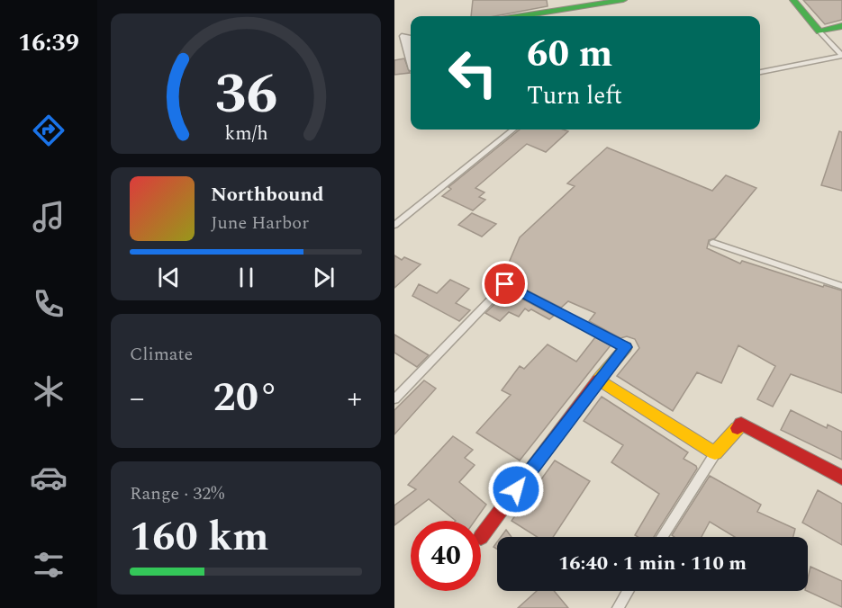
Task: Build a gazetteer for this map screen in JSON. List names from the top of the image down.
{
  "page": {
    "tabs": "16:39",
    "turn": ["60 m", "Turn left"],
    "song": ["Northbound", "June Harbor"],
    "tile": [
      "Climate",
      ["Range · 32%", "160 km"]
    ],
    "heat": ["−", "20°", "+"],
    "limit": "40",
    "trip": "16:40 · 1 min · 110 m",
    "gauge": ["36", "km/h"]
  }
}
